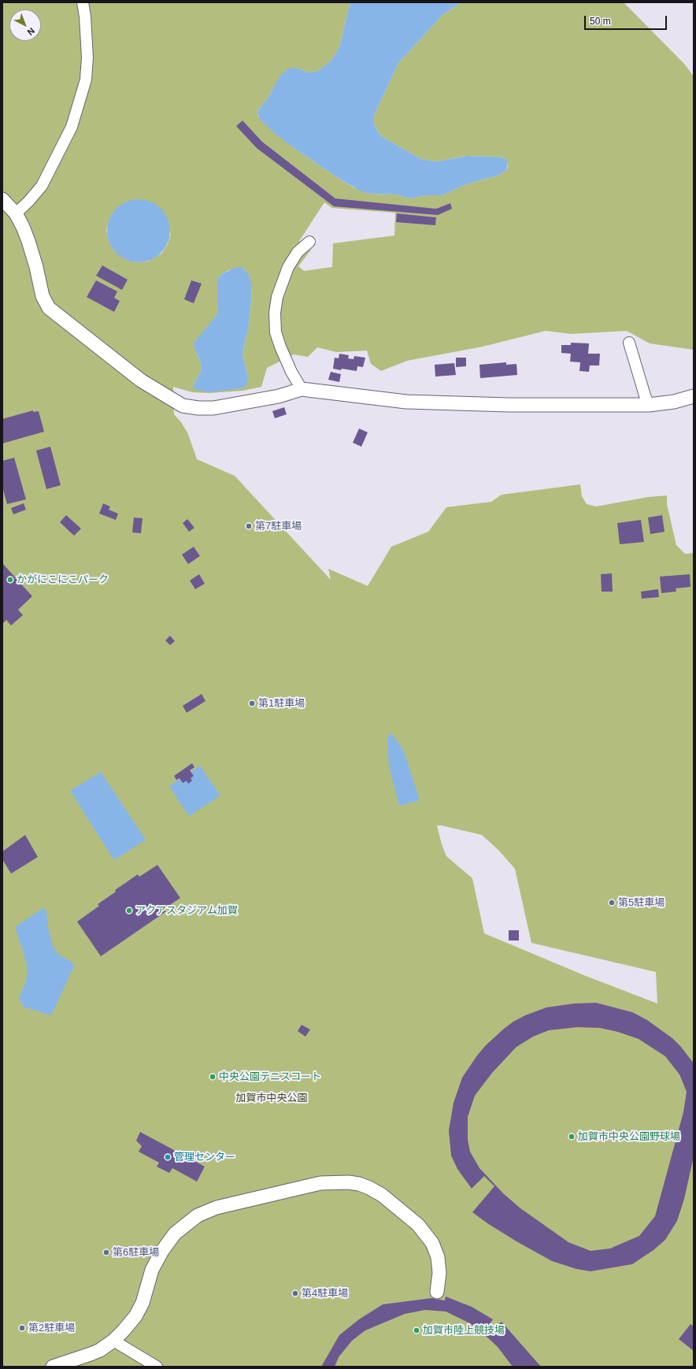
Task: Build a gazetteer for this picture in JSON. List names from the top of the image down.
{
  "parks": ["加賀市中央公園"],
  "places": [
    "第7駐車場",
    "かがにこにこパーク",
    "第1駐車場",
    "第5駐車場",
    "アクアスタジアム加賀",
    "中央公園テニスコート",
    "加賀市中央公園野球場",
    "管理センター",
    "第6駐車場",
    "第4駐車場",
    "第2駐車場",
    "加賀市陸上競技場"
  ],
  "scale_bar": "50 m",
  "north": "bottom right"
}
